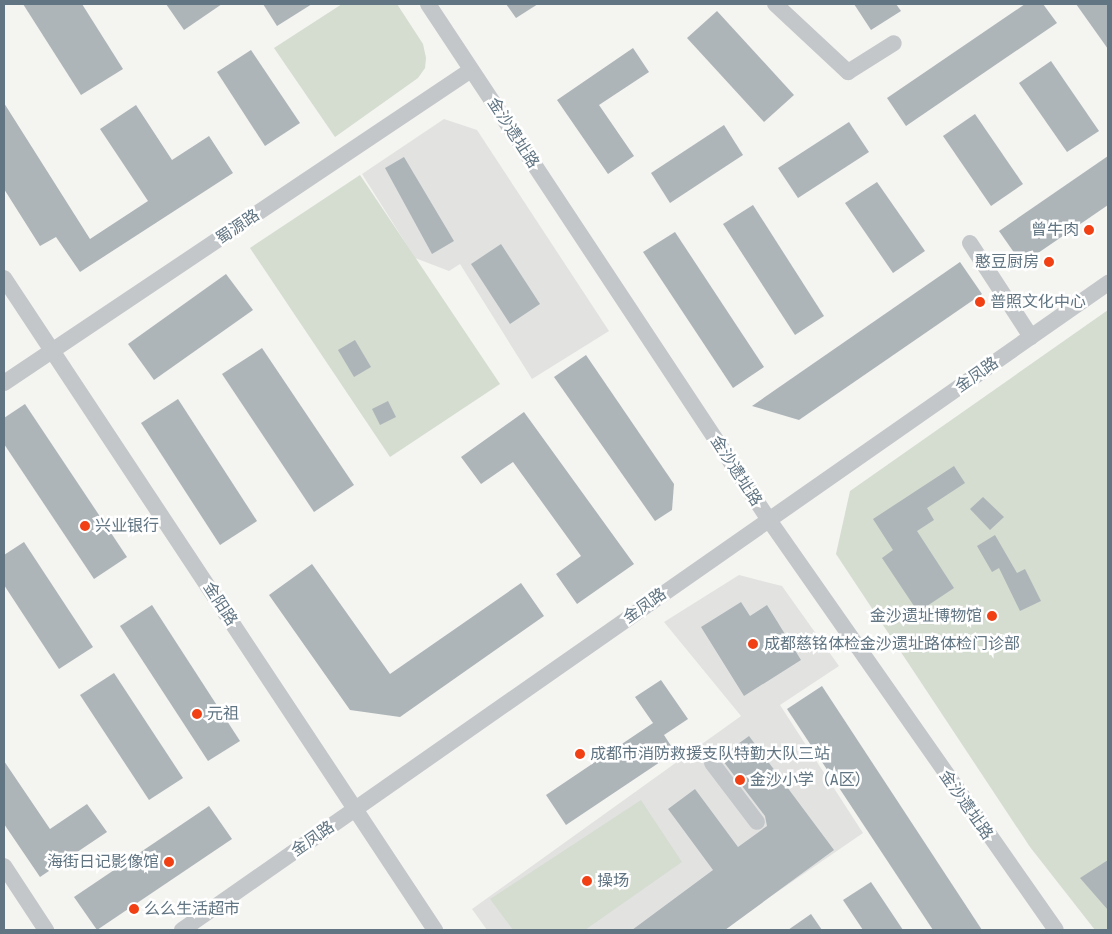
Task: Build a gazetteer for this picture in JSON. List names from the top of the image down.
{
  "streets": {
    "street": [
      "金沙遗址路",
      "蜀源路",
      "金凤路",
      "金阳路"
    ]
  },
  "crossings": [
    ["金沙遗址路", "蜀源路"],
    ["金沙遗址路", "金凤路"],
    ["蜀源路", "金阳路"],
    ["金凤路", "金阳路"]
  ],
  "places": [
    "曾牛肉",
    "憨豆厨房",
    "普照文化中心",
    "兴业银行",
    "金沙遗址博物馆",
    "成都慈铭体检金沙遗址路体检门诊部",
    "元祖",
    "成都市消防救援支队特勤大队三站",
    "金沙小学（A区）",
    "海街日记影像馆",
    "操场",
    "么么生活超市"
  ]
}
